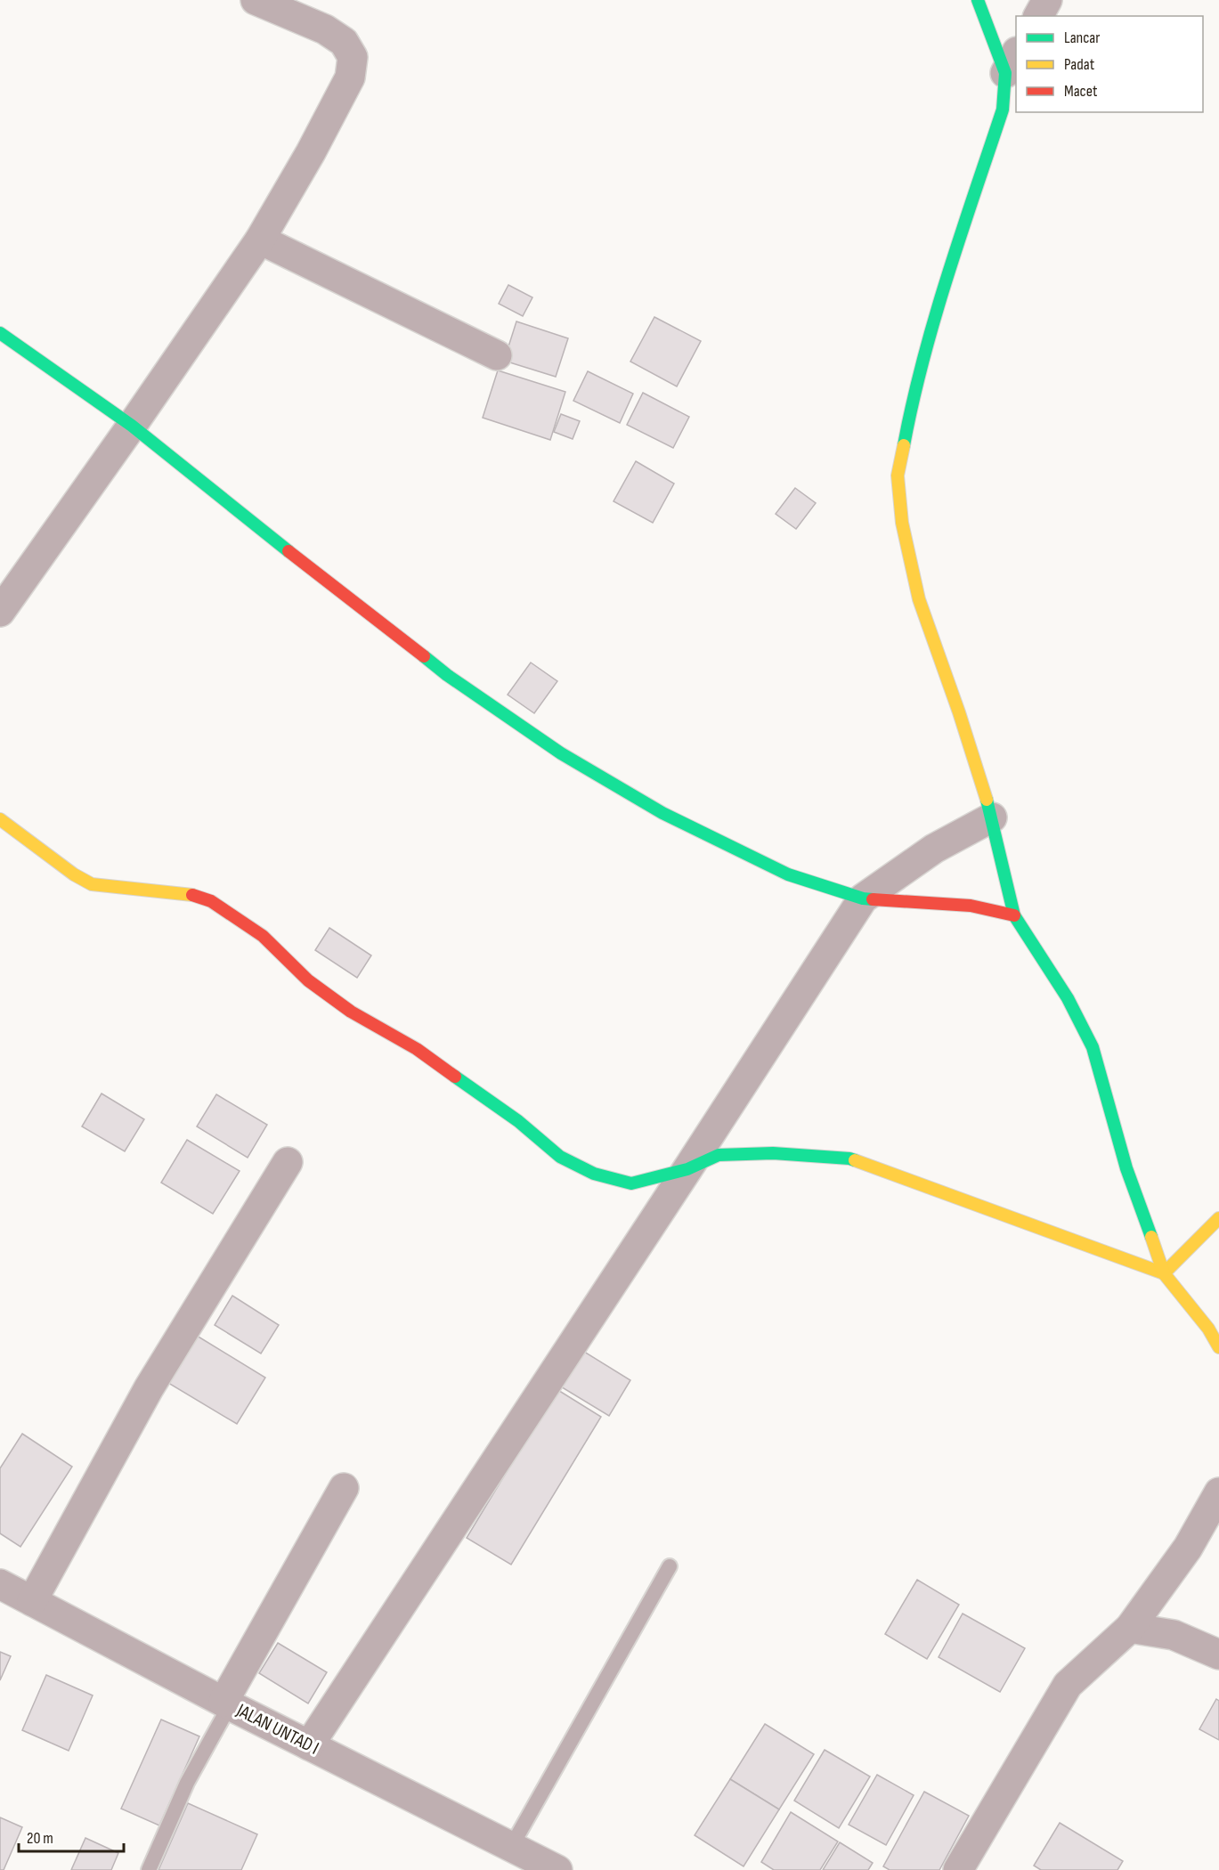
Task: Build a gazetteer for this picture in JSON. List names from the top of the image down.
{
  "streets": {
    "street": ["JALAN UNTAD I"]
  },
  "legend": ["Lancar", "Padat", "Macet"],
  "scale_bar": "20 m"
}
